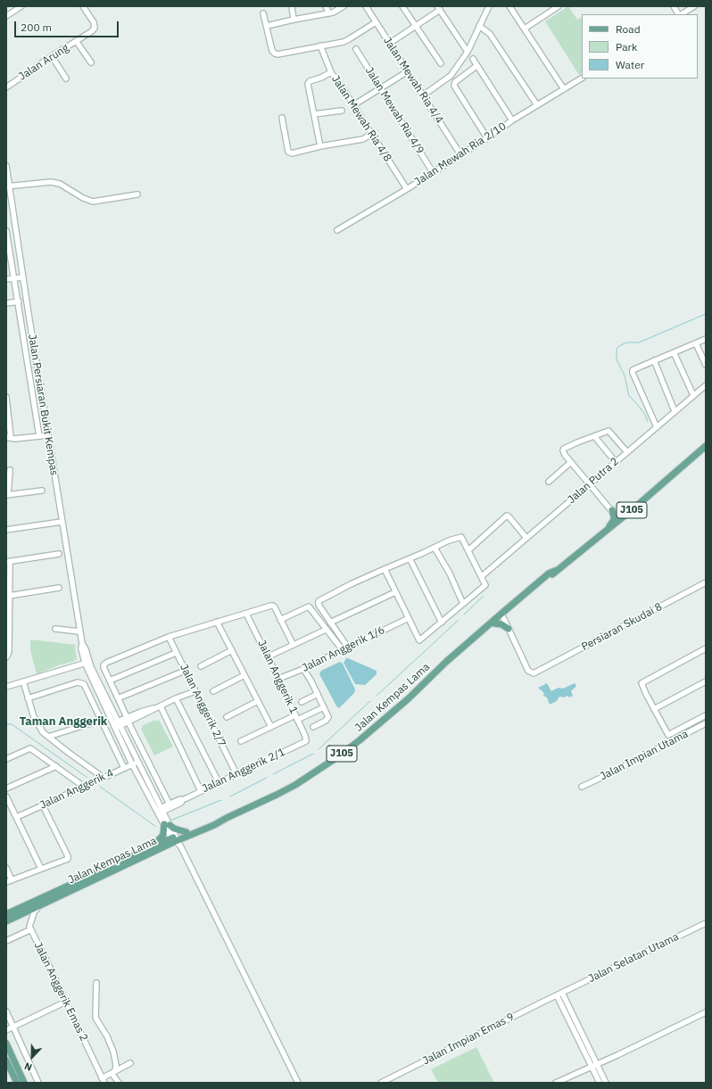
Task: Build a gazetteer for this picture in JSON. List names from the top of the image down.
{
  "streets": {
    "main road": ["J105", "Jalan Kempas Lama"],
    "street": [
      "Jalan Arung",
      "Jalan Mewah Ria 4/4",
      "Jalan Mewah Ria 4/9",
      "Jalan Mewah Ria 4/8",
      "Jalan Mewah Ria 2/10",
      "Jalan Persiaran Bukit Kempas",
      "Jalan Putra 2",
      "Persiaran Skudai 8",
      "Jalan Anggerik 1/6",
      "Jalan Anggerik 1",
      "Jalan Anggerik 2/7",
      "Jalan Impian Utama",
      "Jalan Anggerik 2/1",
      "Jalan Anggerik 4",
      "Jalan Selatan Utama",
      "Jalan Anggerik Emas 2",
      "Jalan Impian Emas 9"
    ]
  },
  "crossings": [
    ["Jalan Mewah Ria 4/4", "Jalan Mewah Ria 2/10"],
    ["Jalan Mewah Ria 4/9", "Jalan Mewah Ria 2/10"],
    ["Jalan Mewah Ria 4/8", "Jalan Mewah Ria 2/10"],
    ["Jalan Persiaran Bukit Kempas", "Jalan Kempas Lama"],
    ["Jalan Persiaran Bukit Kempas", "Jalan Anggerik 2/1"],
    ["Jalan Persiaran Bukit Kempas", "Jalan Anggerik 4"],
    ["Jalan Anggerik 1/6", "Jalan Anggerik 1"],
    ["Jalan Anggerik 1", "Jalan Anggerik 2/1"],
    ["Jalan Kempas Lama", "Jalan Anggerik Emas 2"],
    ["Jalan Anggerik 2/7", "Jalan Anggerik 2/1"],
    ["Jalan Selatan Utama", "Jalan Impian Emas 9"]
  ],
  "districts": ["Taman Anggerik"],
  "legend": ["Road", "Park", "Water"],
  "scale_bar": "200 m",
  "north": "bottom"
}
